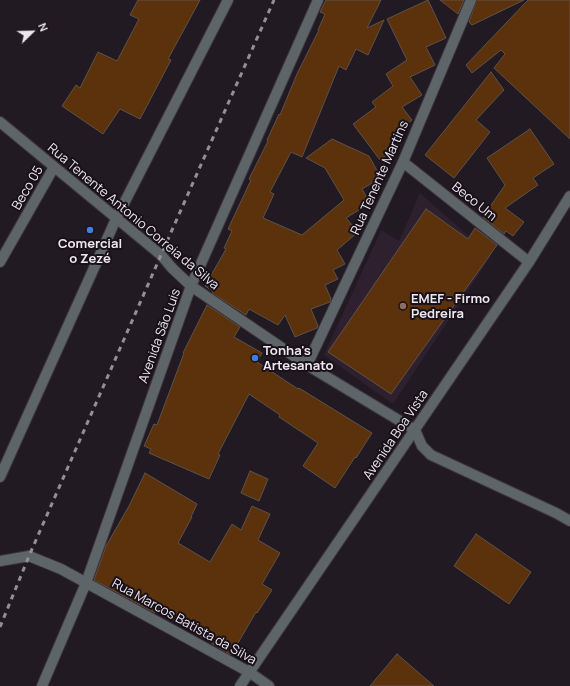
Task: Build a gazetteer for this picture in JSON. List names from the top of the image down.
{
  "streets": {
    "street": [
      "Rua Tenente Martins",
      "Beco 05",
      "Beco Um",
      "Rua Tenente Antonio Correia da Silva",
      "Avenida São Luis",
      "Avenida Boa Vista",
      "Rua Marcos Batista da Silva"
    ]
  },
  "crossings": [
    ["Rua Tenente Martins", "Beco Um"],
    ["Rua Tenente Martins", "Rua Tenente Antonio Correia da Silva"],
    ["Beco 05", "Rua Tenente Antonio Correia da Silva"],
    ["Beco Um", "Avenida Boa Vista"],
    ["Rua Tenente Antonio Correia da Silva", "Avenida São Luis"],
    ["Rua Tenente Antonio Correia da Silva", "Avenida Boa Vista"],
    ["Avenida São Luis", "Rua Marcos Batista da Silva"],
    ["Avenida Boa Vista", "Rua Marcos Batista da Silva"]
  ],
  "places": ["Comercial o Zezé", "EMEF - Firmo Pedreira", "Tonha's Artesanato"],
  "north": "top right"
}
